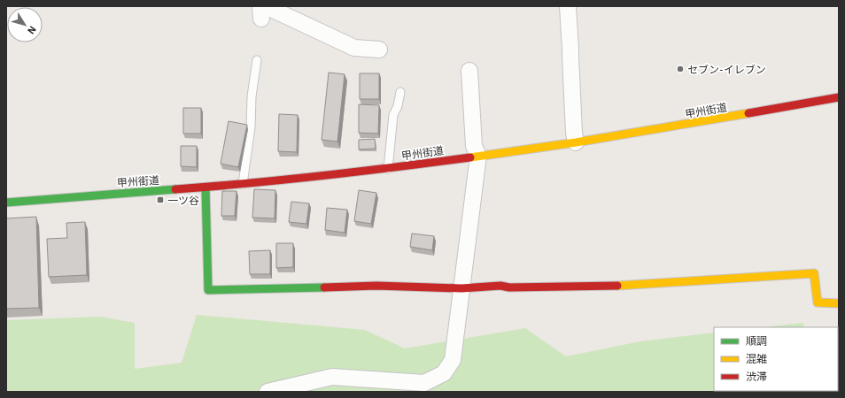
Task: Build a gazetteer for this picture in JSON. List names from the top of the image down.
{
  "streets": {
    "main road": ["甲州街道"]
  },
  "places": {
    "other": ["セブン-イレブン"],
    "transit": ["一ツ谷"]
  },
  "legend": ["順調", "混雑", "渋滞"],
  "north": "bottom right"
}
